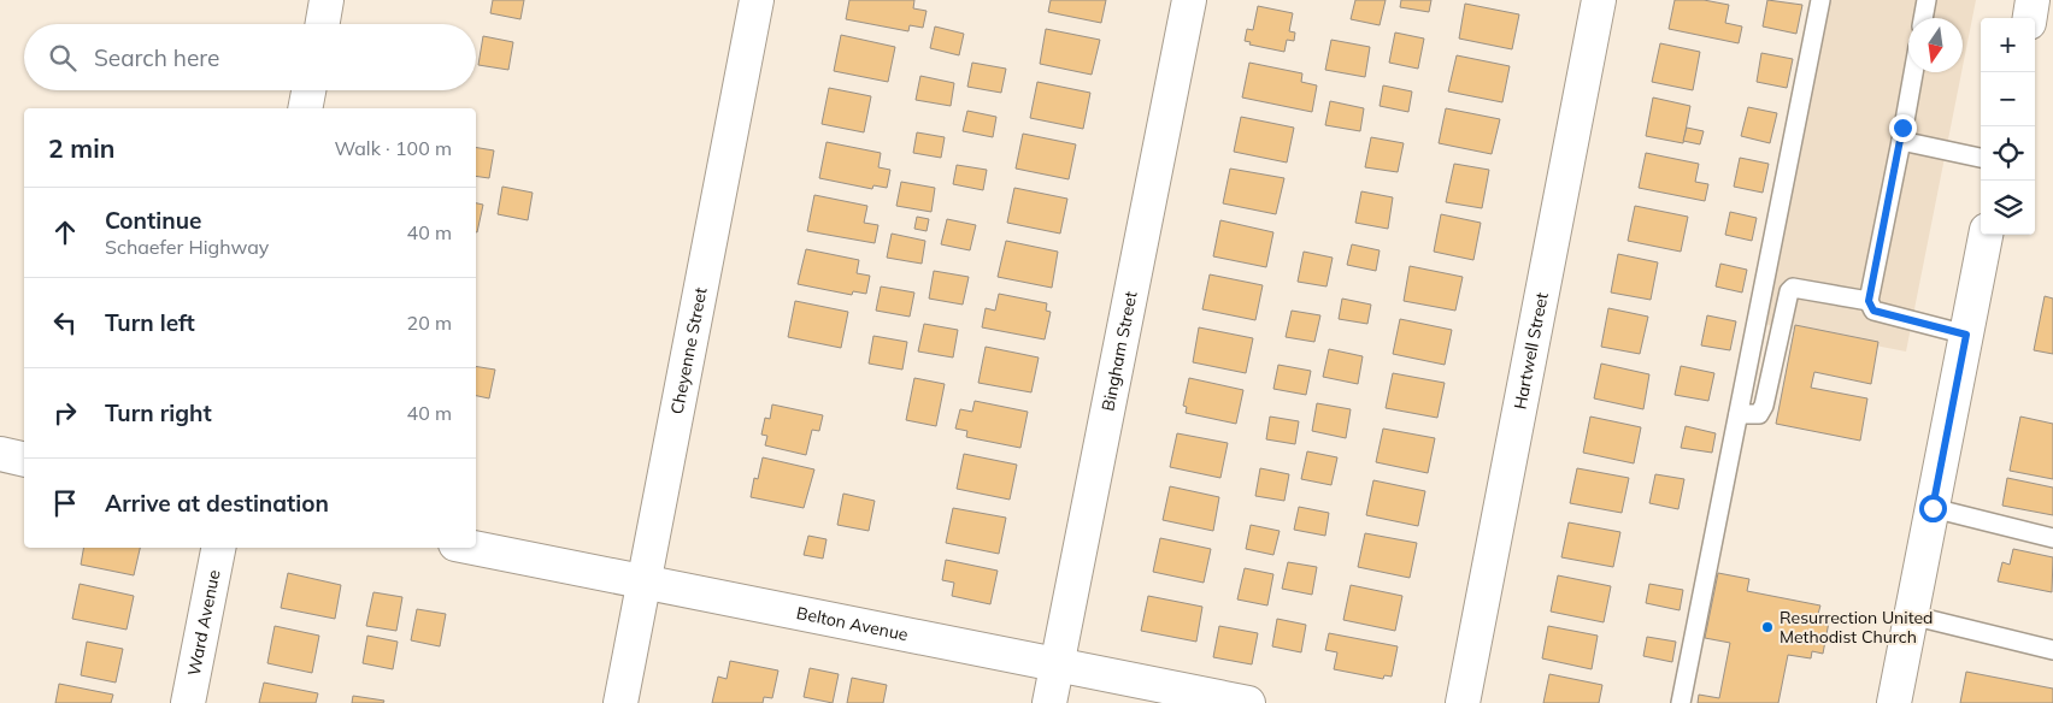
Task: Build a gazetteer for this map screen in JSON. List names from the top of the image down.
{
  "streets": {
    "street": [
      "Cheyenne Street",
      "Bingham Street",
      "Hartwell Street",
      "Ward Avenue",
      "Belton Avenue"
    ]
  },
  "crossings": [
    ["Cheyenne Street", "Belton Avenue"],
    ["Bingham Street", "Belton Avenue"]
  ],
  "places": ["Resurrection United Methodist Church"],
  "north": "bottom",
  "page": {
    "map_buttons": ["+", "−"],
    "search": "Search here",
    "heading": ["2 min", "Walk · 100 m"],
    "list": [
      ["Continue", "Schaefer Highway", "40 m"],
      ["Turn left", "20 m"],
      ["Turn right", "40 m"],
      "Arrive at destination"
    ]
  }
}
